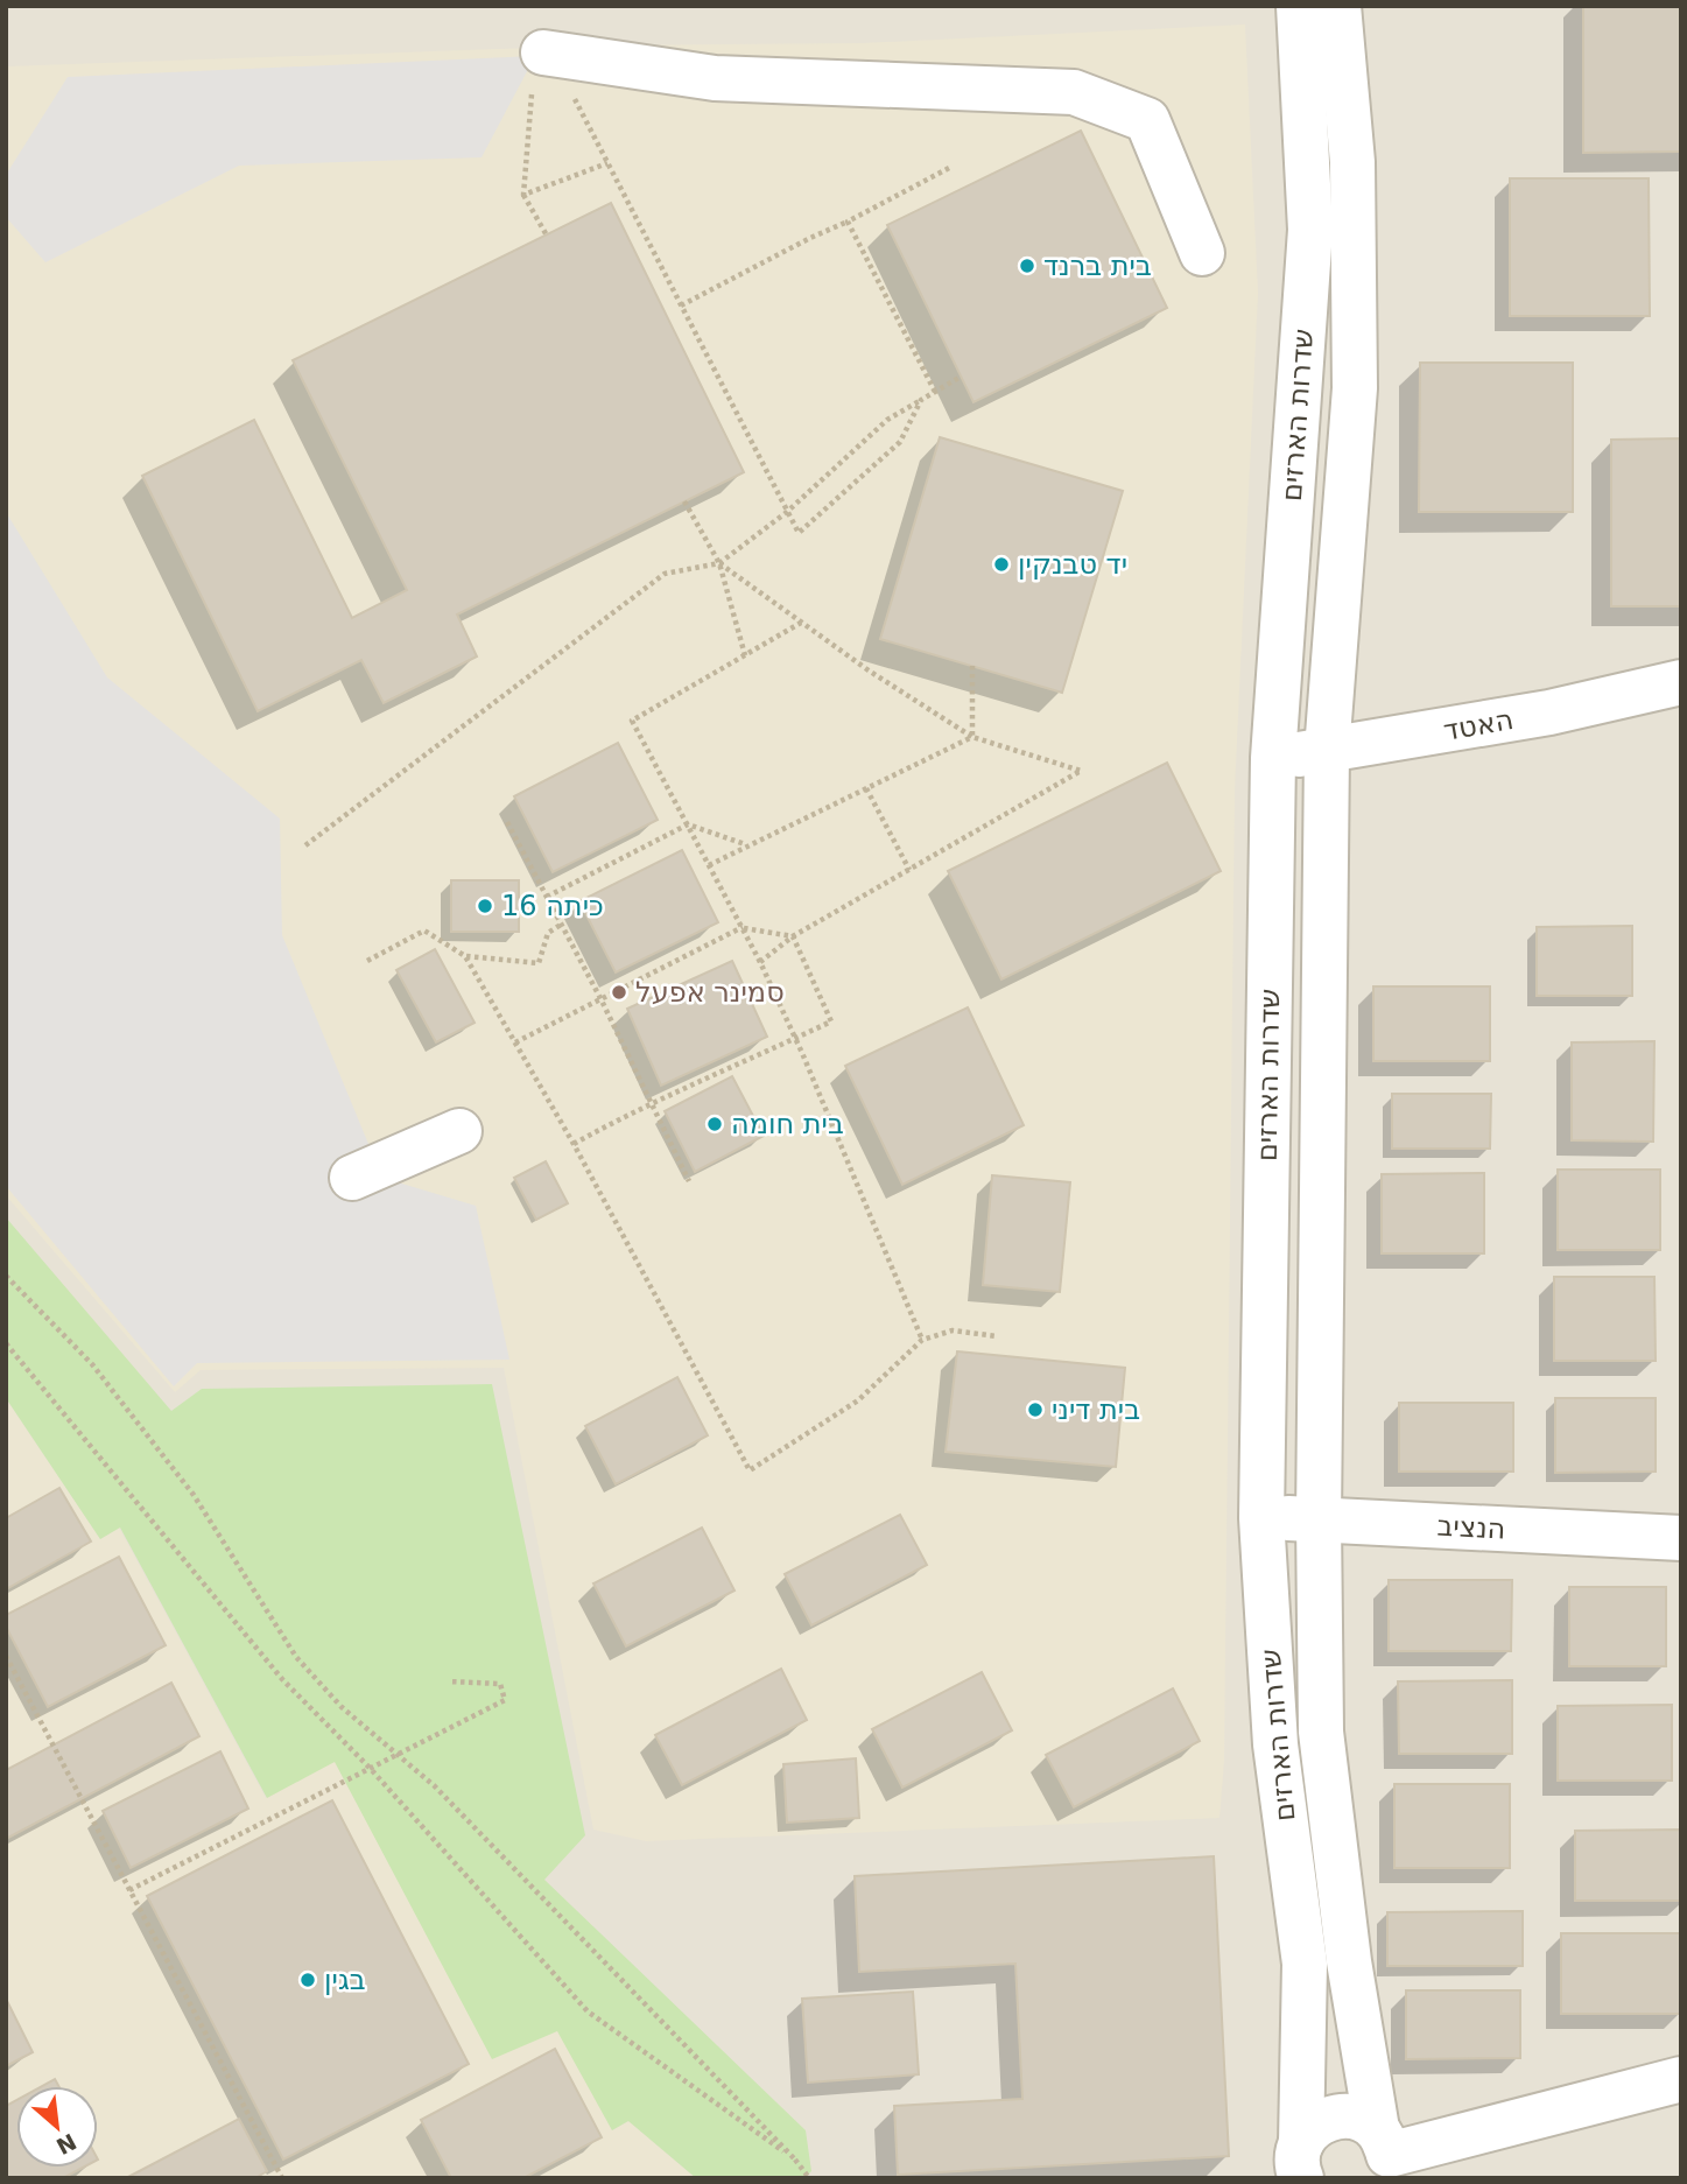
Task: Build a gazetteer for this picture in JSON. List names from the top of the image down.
{
  "streets": {
    "street": ["שדרות הארזים", "האטד", "הנציב"]
  },
  "crossings": [
    ["שדרות הארזים", "האטד"],
    ["שדרות הארזים", "הנציב"]
  ],
  "places": [
    "בית ברנד",
    "יד טבנקין",
    "כיתה 16",
    "סמינר אפעל",
    "בית חומה",
    "בית דיני",
    "בגין"
  ],
  "north": "bottom right"
}
